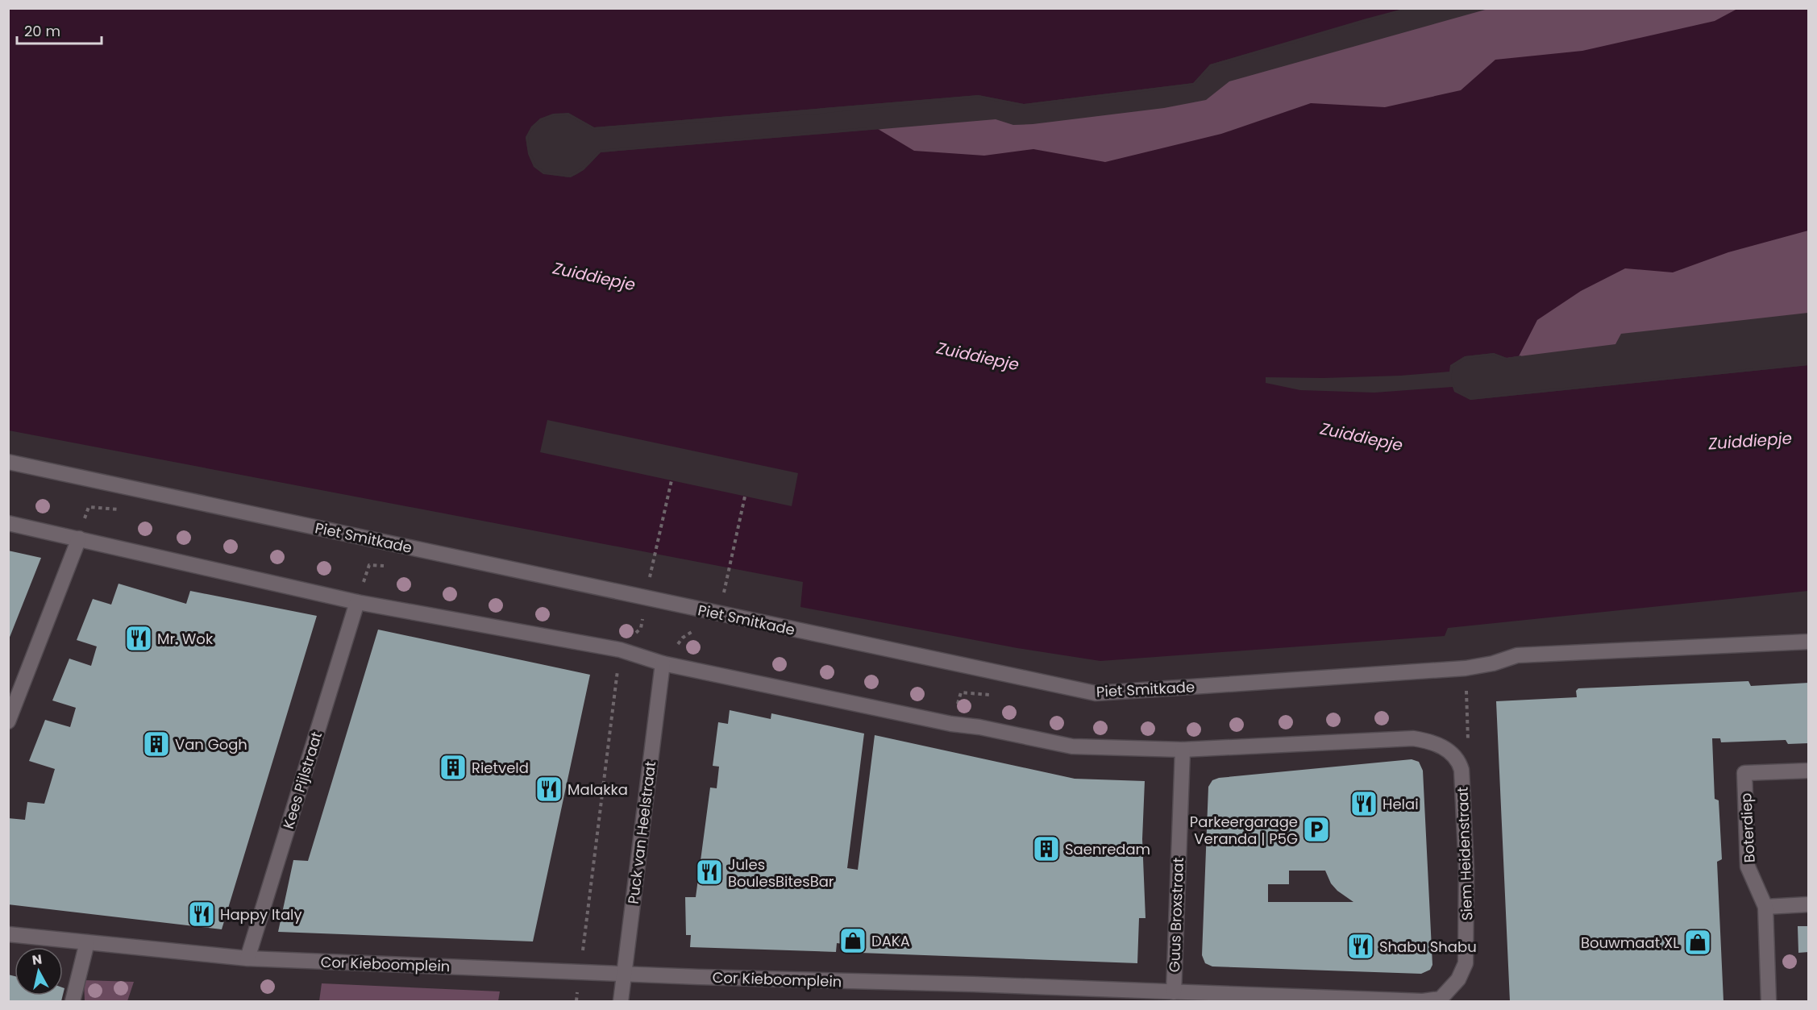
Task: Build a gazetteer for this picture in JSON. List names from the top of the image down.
{
  "streets": {
    "street": [
      "Piet Smitkade",
      "Kees Pijlstraat",
      "Boterdiep",
      "Puck van Heelstraat",
      "Siem Heidenstraat",
      "Guus Broxstraat",
      "Cor Kieboomplein"
    ]
  },
  "crossings": [
    ["Kees Pijlstraat", "Cor Kieboomplein"],
    ["Puck van Heelstraat", "Cor Kieboomplein"],
    ["Siem Heidenstraat", "Cor Kieboomplein"],
    ["Guus Broxstraat", "Cor Kieboomplein"]
  ],
  "water": ["Zuiddiepje"],
  "places": {
    "restaurant": [
      "Mr. Wok",
      "Malakka",
      "Helai",
      "Jules BoulesBitesBar",
      "Happy Italy",
      "Shabu Shabu"
    ],
    "building": ["Van Gogh", "Rietveld", "Saenredam"],
    "parking": ["Parkeergarage Veranda | P5G"],
    "shop": ["DAKA", "Bouwmaat XL"]
  },
  "scale_bar": "20 m",
  "north": "top"
}
